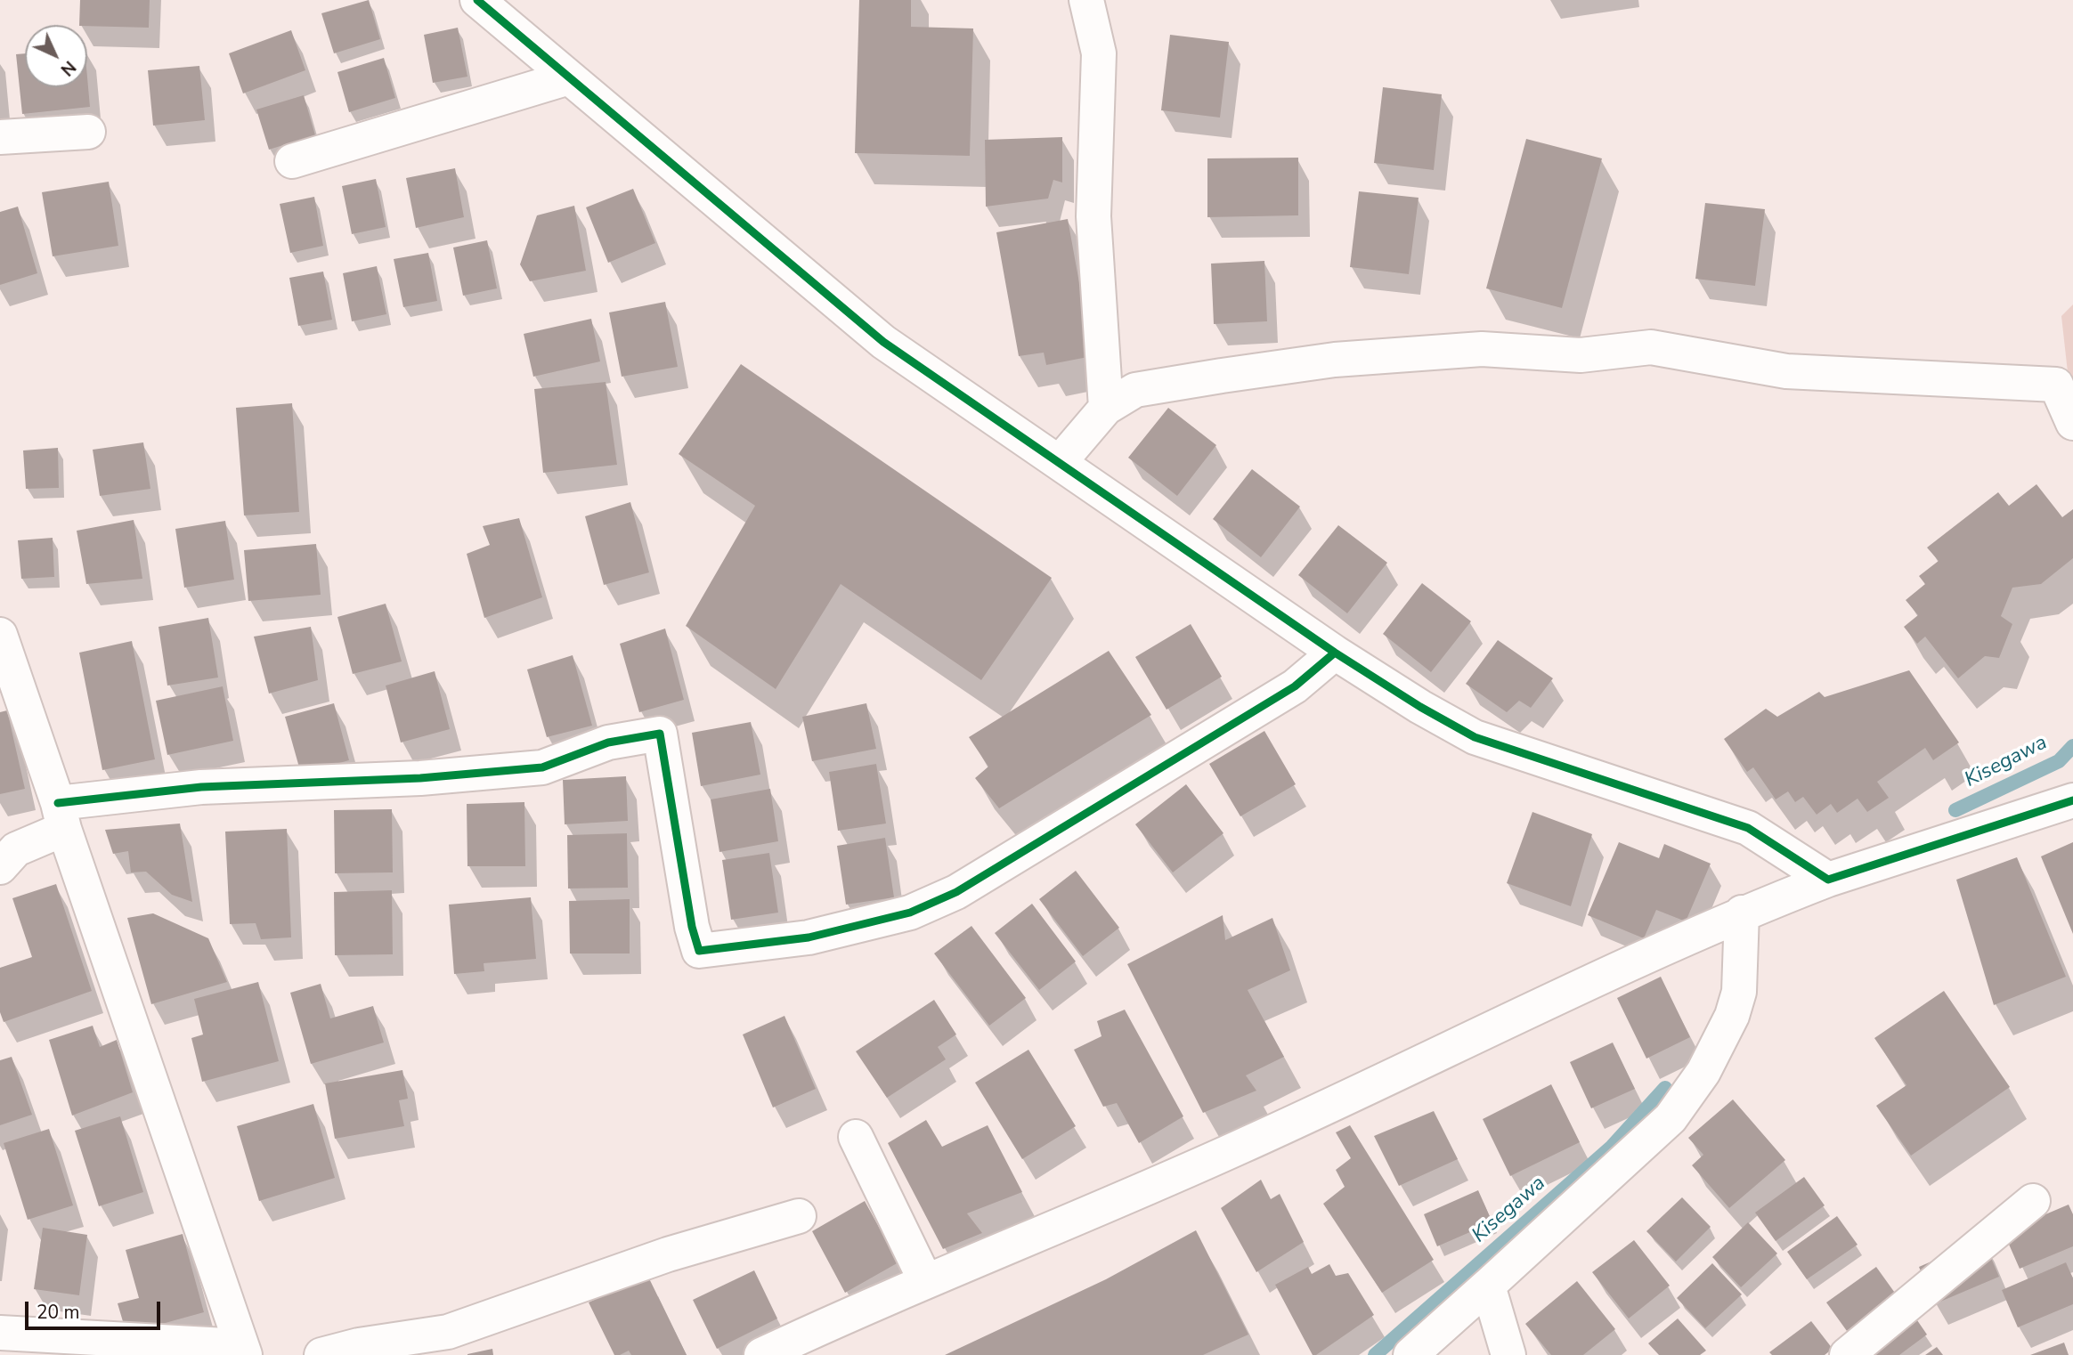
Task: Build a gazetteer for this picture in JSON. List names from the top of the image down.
{
  "water": ["Kisegawa"],
  "scale_bar": "20 m",
  "north": "bottom right"
}
